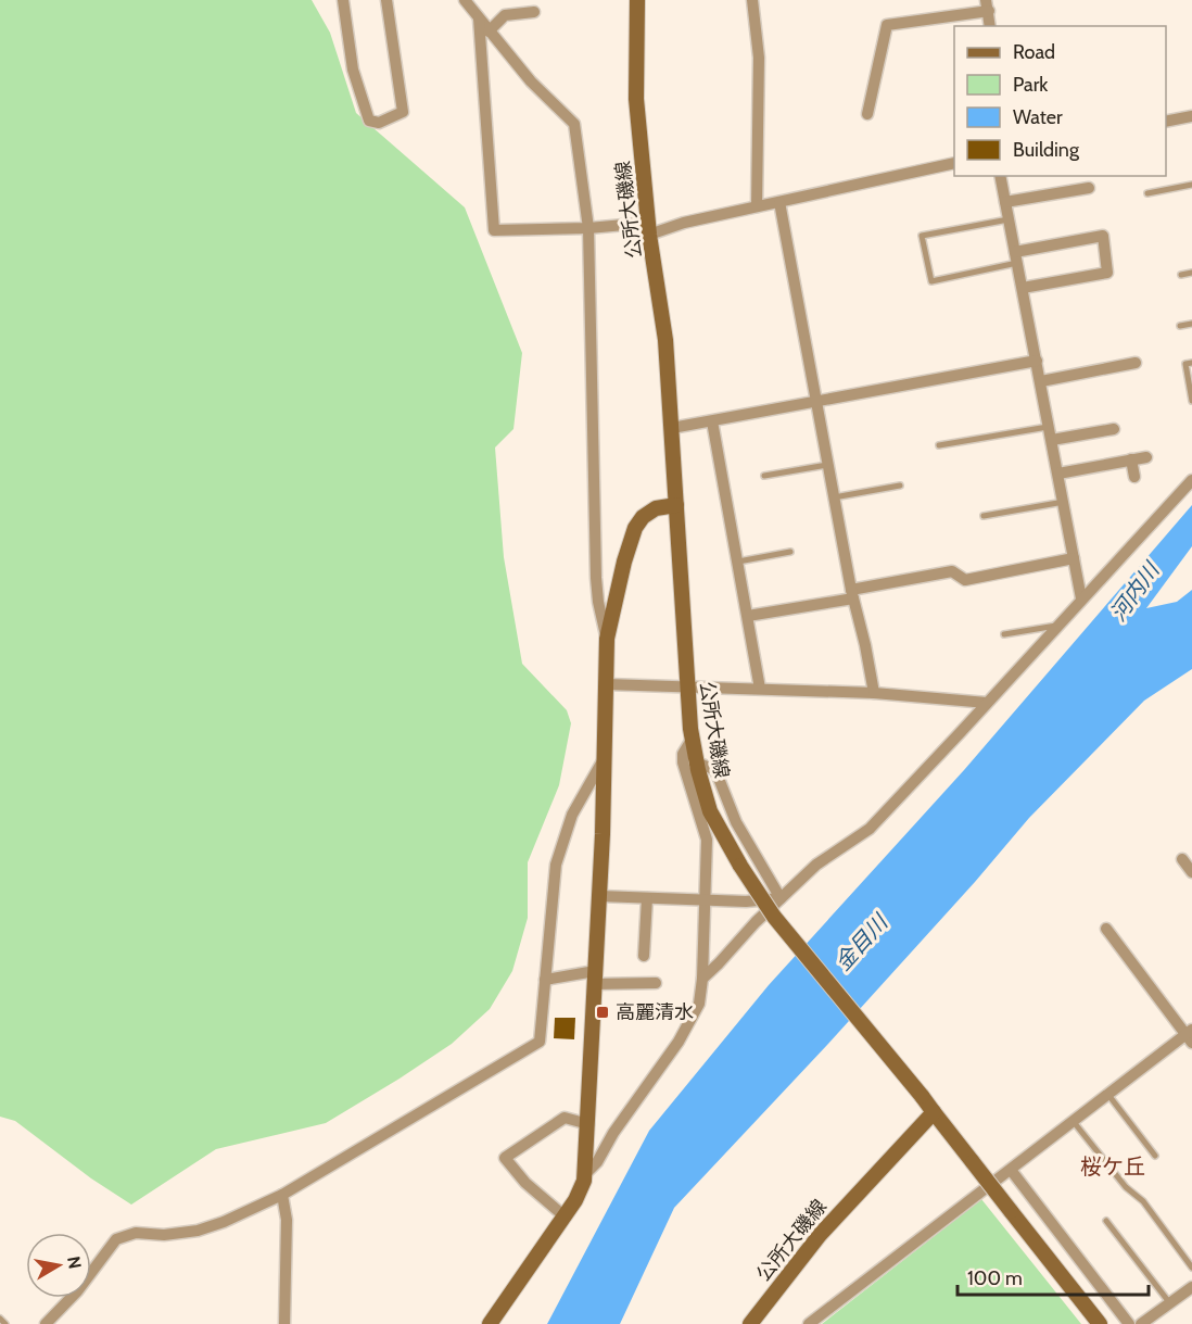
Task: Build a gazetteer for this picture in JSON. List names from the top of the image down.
{
  "streets": {
    "main road": ["公所大磯線"]
  },
  "districts": ["桜ケ丘"],
  "water": ["河内川", "金目川"],
  "places": {
    "transit": ["高麗清水"]
  },
  "legend": [
    "Road",
    "Park",
    "Water",
    "Building"
  ],
  "scale_bar": "100 m",
  "north": "right"
}
